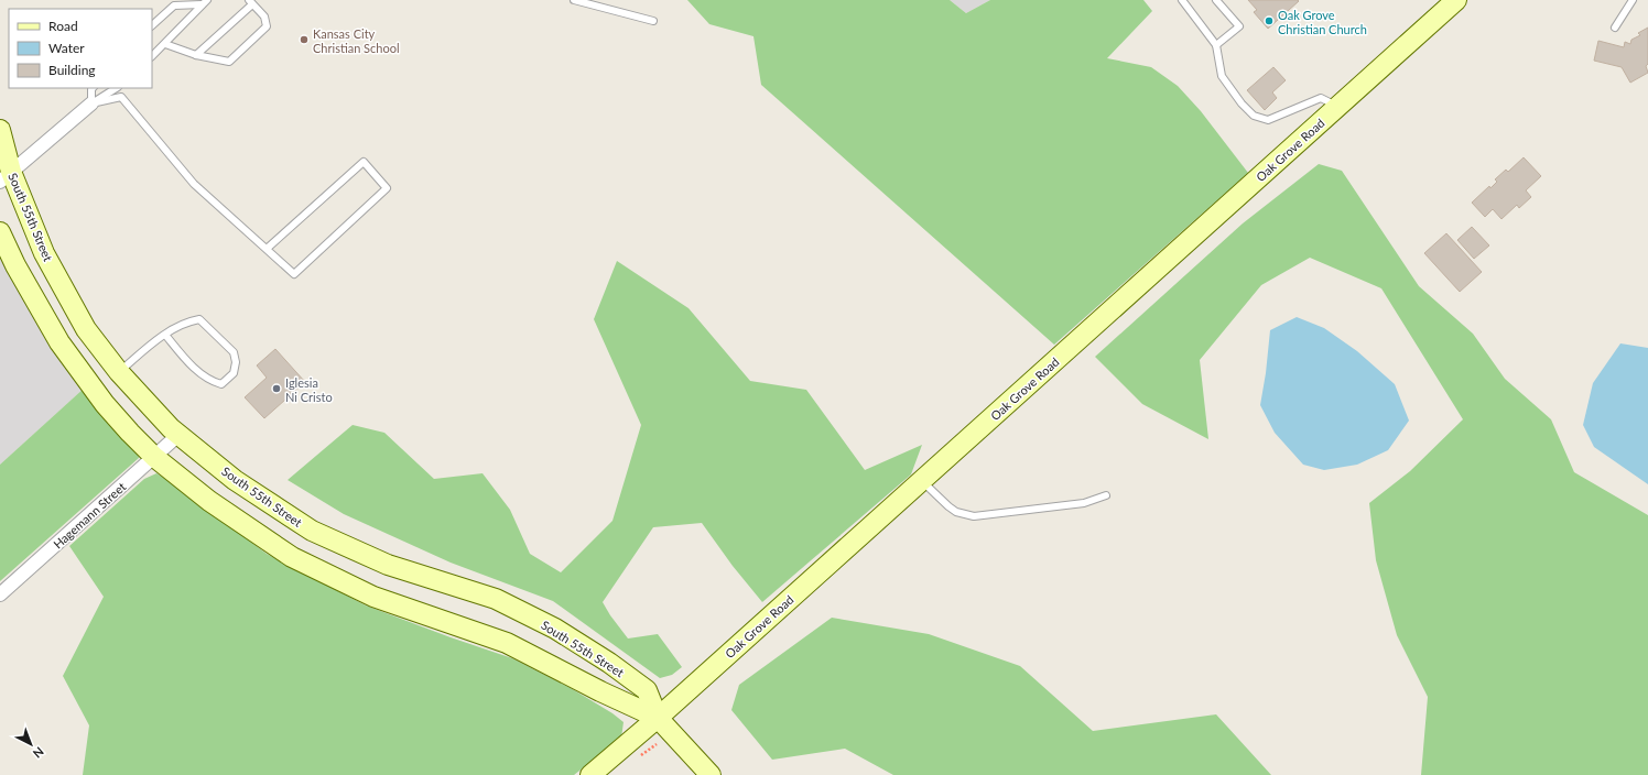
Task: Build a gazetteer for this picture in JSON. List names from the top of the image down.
{
  "streets": {
    "street": ["Oak Grove Road", "South 55th Street", "Hagemann Street"]
  },
  "crossings": [
    ["Oak Grove Road", "South 55th Street"],
    ["South 55th Street", "Hagemann Street"]
  ],
  "places": ["Oak Grove Christian Church", "Kansas City Christian School", "Iglesia Ni Cristo"],
  "legend": ["Road", "Water", "Building"],
  "north": "bottom right"
}
